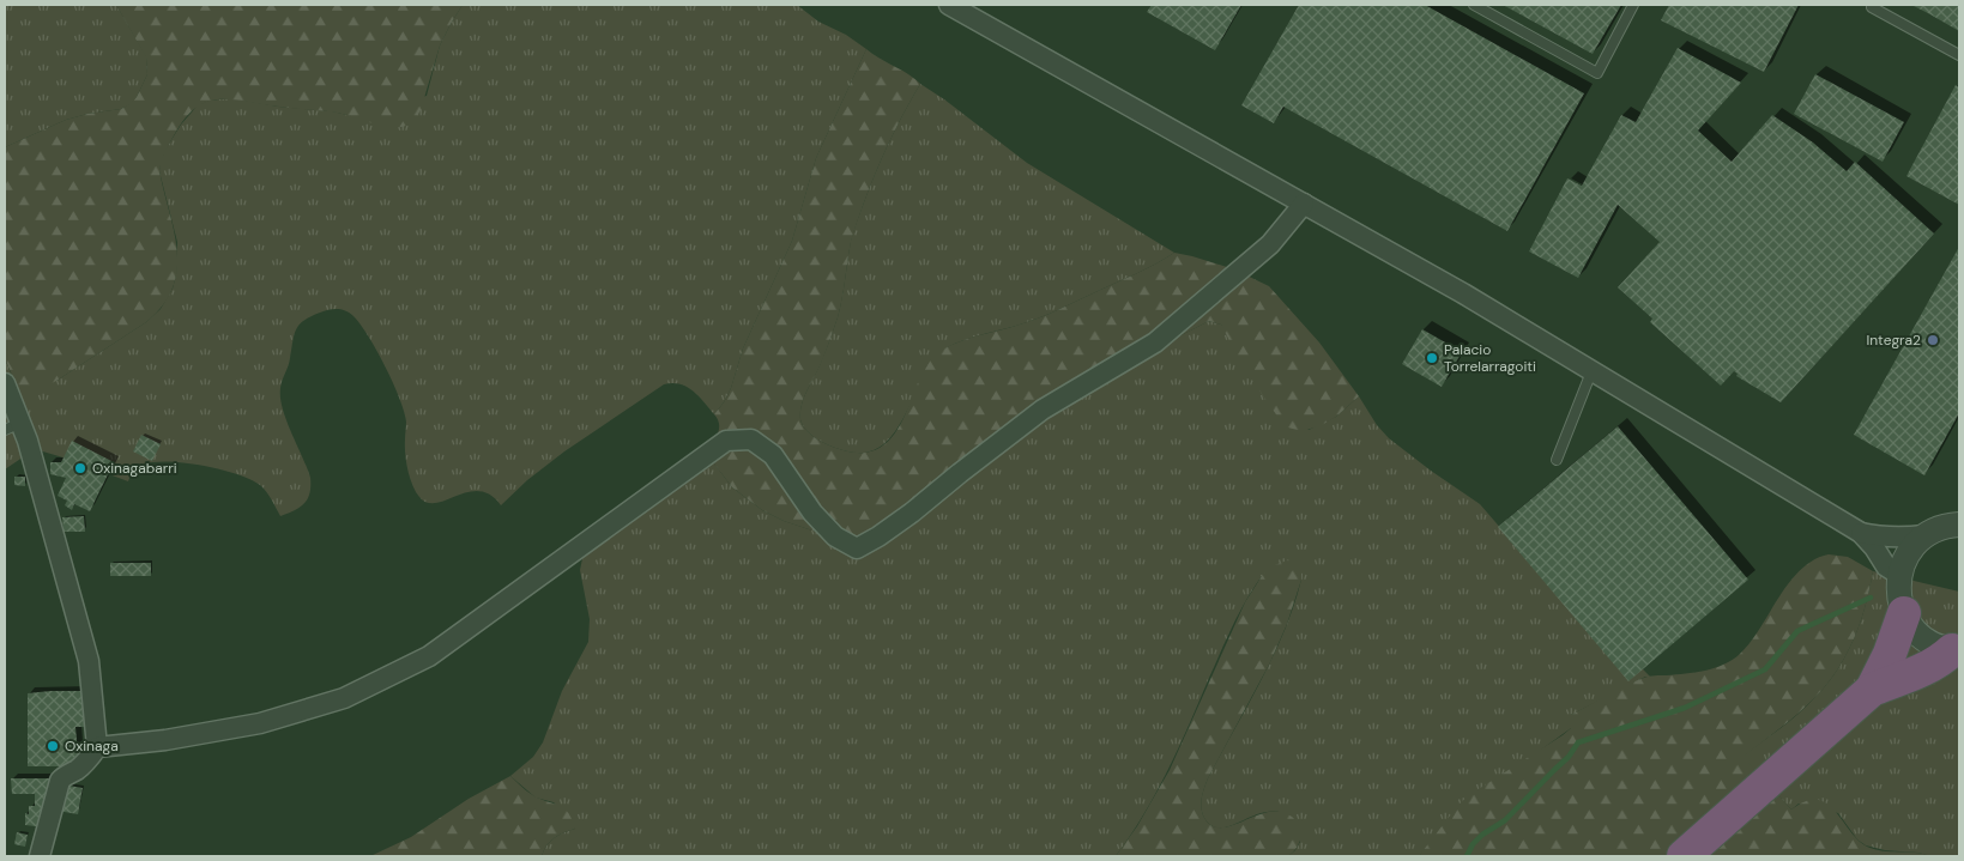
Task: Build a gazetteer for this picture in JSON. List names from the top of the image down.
{
  "places": [
    "Integra2",
    "Palacio Torrelarragoiti",
    "Oxinagabarri",
    "Oxinaga"
  ]
}
